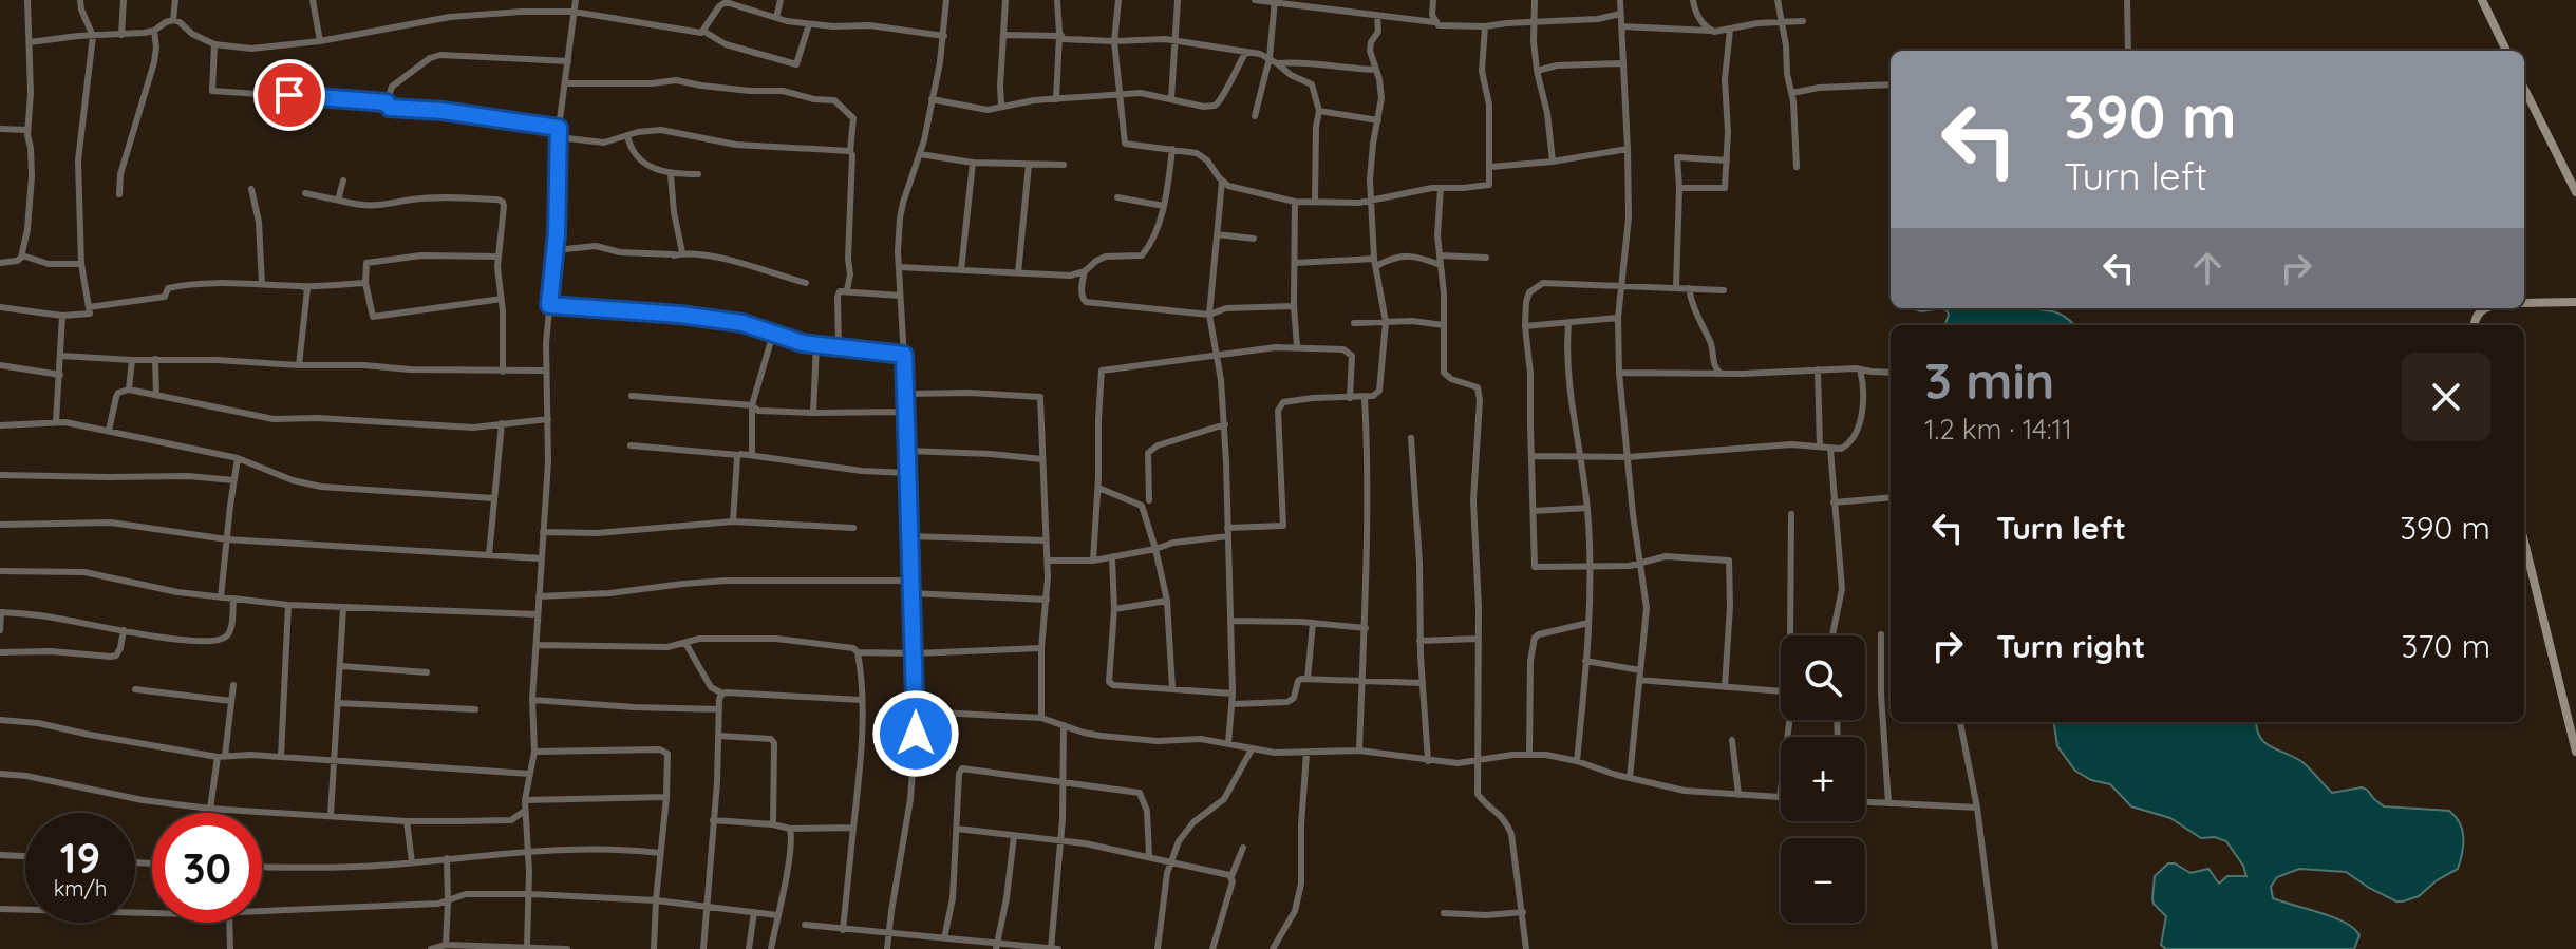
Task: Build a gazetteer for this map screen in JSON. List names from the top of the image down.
{
  "page": {
    "turn": ["390 m", "Turn left"],
    "heading": ["3 min", "1.2 km · 14:11"],
    "list": [
      {
        "name": "Turn left",
        "value": "390 m"
      },
      {
        "name": "Turn right",
        "value": "370 m"
      }
    ],
    "map_buttons": ["+", "−"],
    "speed": "19 km/h",
    "limit": "30"
  }
}
